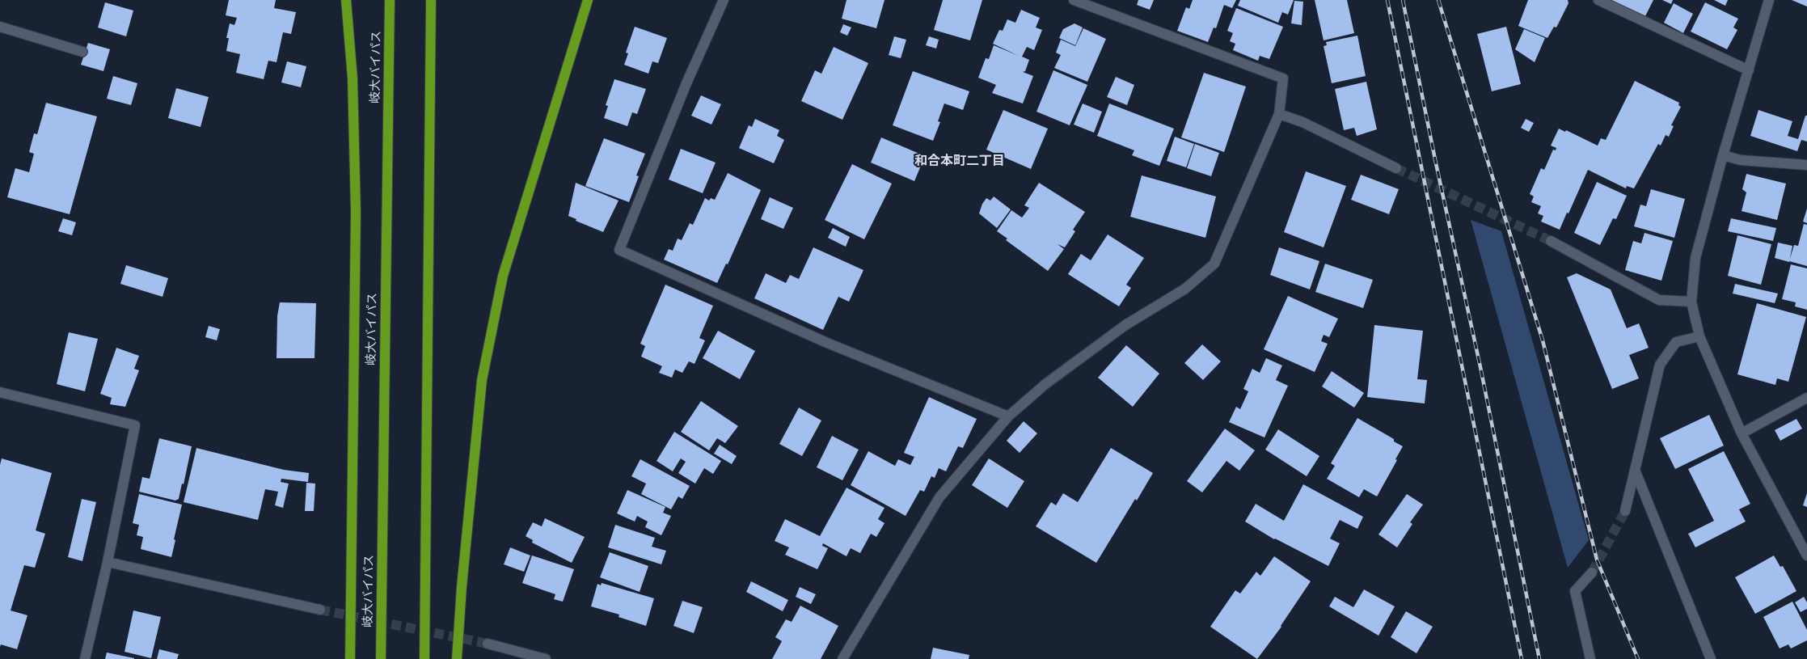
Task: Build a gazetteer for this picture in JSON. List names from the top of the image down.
{
  "streets": {
    "highway": ["岐大バイパス"]
  },
  "districts": ["和合本町二丁目"]
}
